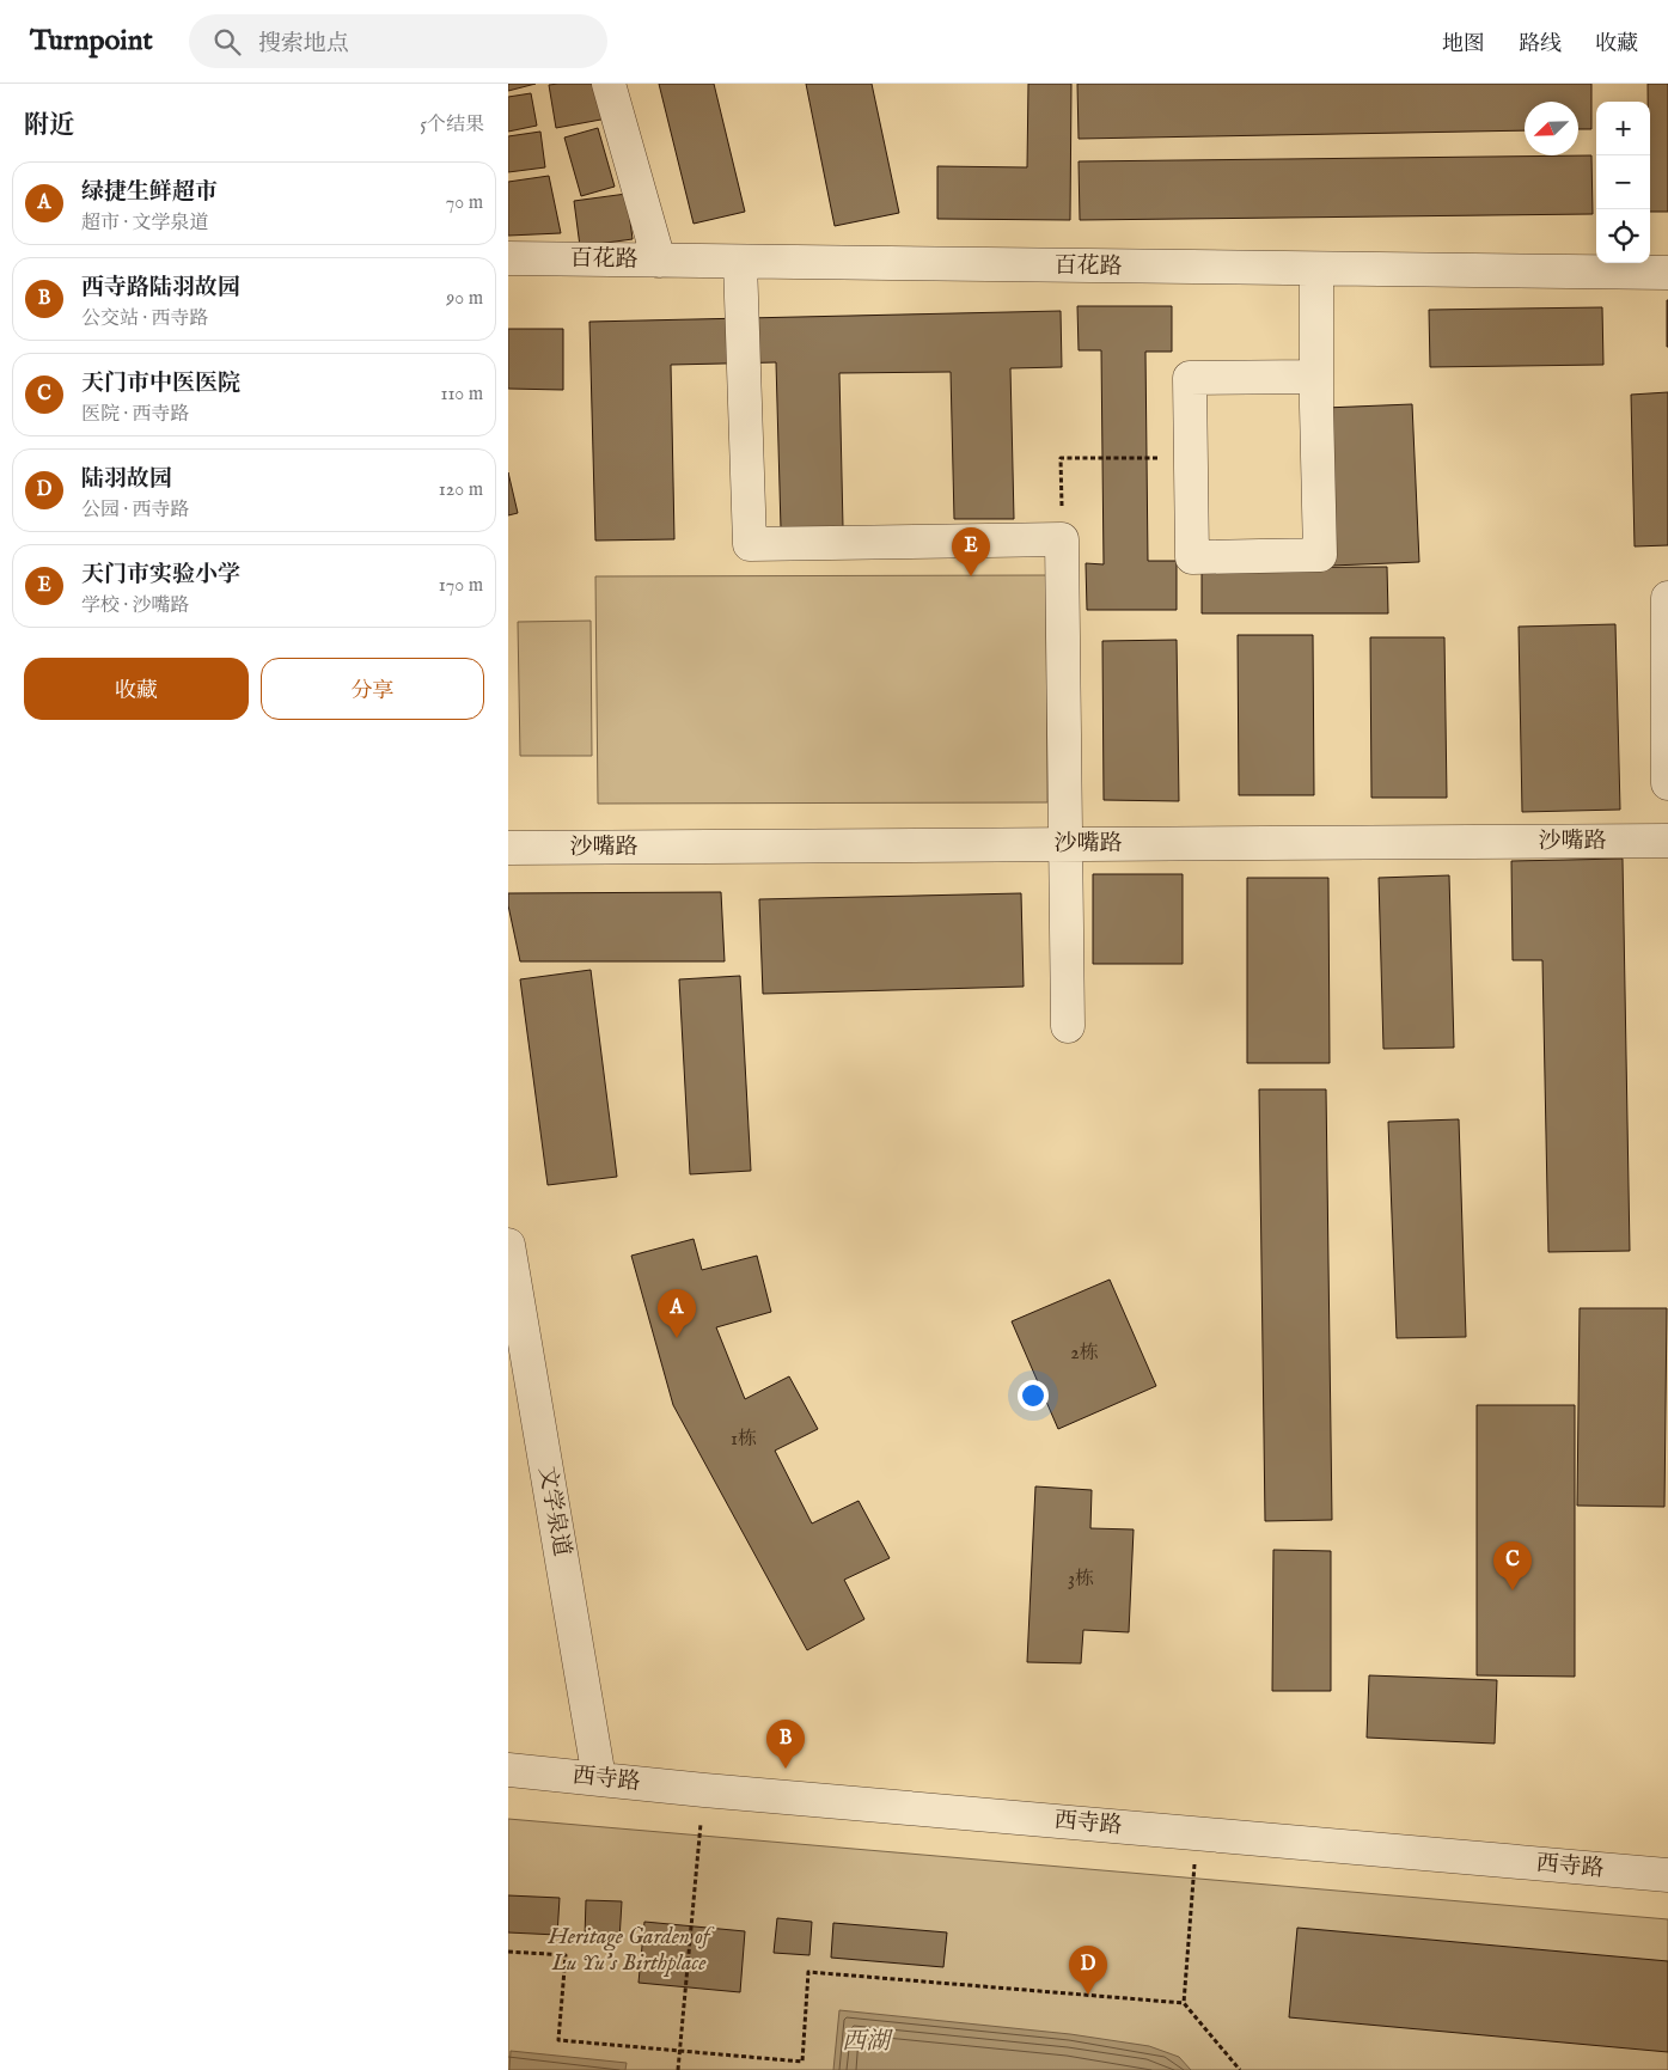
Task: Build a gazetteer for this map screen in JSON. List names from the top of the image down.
{
  "streets": {
    "street": [
      "百花路",
      "沙嘴路",
      "文学泉道",
      "西寺路"
    ]
  },
  "crossings": [
    ["文学泉道", "西寺路"]
  ],
  "water": ["西湖"],
  "parks": ["Heritage Garden of Lu Yu’s Birthplace"],
  "house_numbers": ["2栋", "1栋", "3栋"],
  "north": "bottom left",
  "page": {
    "header": "Turnpoint",
    "search": "搜索地点",
    "nav": ["地图", "路线", "收藏"],
    "heading": ["附近", "5个结果"],
    "map_buttons": ["+", "−"],
    "list": [
      {
        "mark": "A",
        "name": "绿捷生鲜超市",
        "note": "超市 · 文学泉道",
        "value": "70 m"
      },
      {
        "mark": "B",
        "name": "西寺路陆羽故园",
        "note": "公交站 · 西寺路",
        "value": "90 m"
      },
      {
        "mark": "C",
        "name": "天门市中医医院",
        "note": "医院 · 西寺路",
        "value": "110 m"
      },
      {
        "mark": "D",
        "name": "陆羽故园",
        "note": "公园 · 西寺路",
        "value": "120 m"
      },
      {
        "mark": "E",
        "name": "天门市实验小学",
        "note": "学校 · 沙嘴路",
        "value": "170 m"
      }
    ],
    "pins": [
      "E",
      "A",
      "C",
      "B",
      "D"
    ],
    "buttons": ["收藏", "分享"]
  }
}
